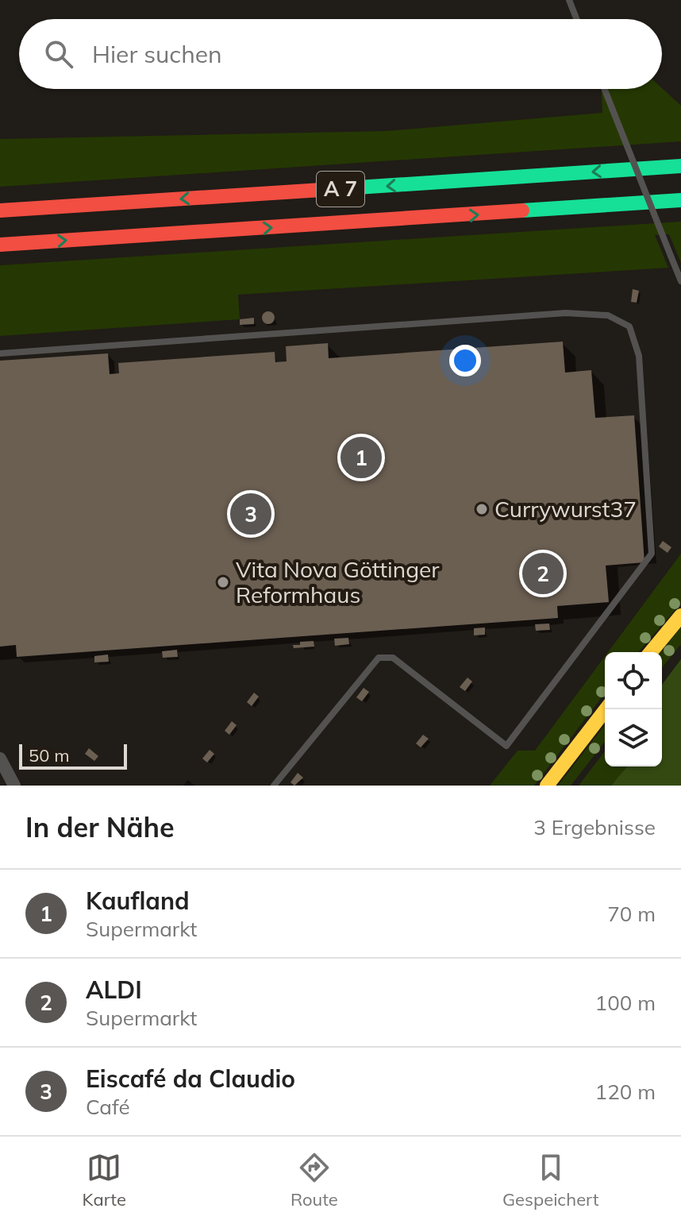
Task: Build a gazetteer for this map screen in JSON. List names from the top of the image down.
{
  "streets": {
    "main road": ["A 7"]
  },
  "places": ["Currywurst37", "Vita Nova Göttinger Reformhaus"],
  "scale_bar": "50 m",
  "page": {
    "search": "Hier suchen",
    "pins": ["1", "3", "2"],
    "scale": "50 m",
    "heading": ["In der Nähe", "3 Ergebnisse"],
    "list": [
      {
        "mark": "1",
        "name": "Kaufland",
        "note": "Supermarkt",
        "value": "70 m"
      },
      {
        "mark": "2",
        "name": "ALDI",
        "note": "Supermarkt",
        "value": "100 m"
      },
      {
        "mark": "3",
        "name": "Eiscafé da Claudio",
        "note": "Café",
        "value": "120 m"
      }
    ],
    "nav": ["Karte", "Route", "Gespeichert"]
  }
}
